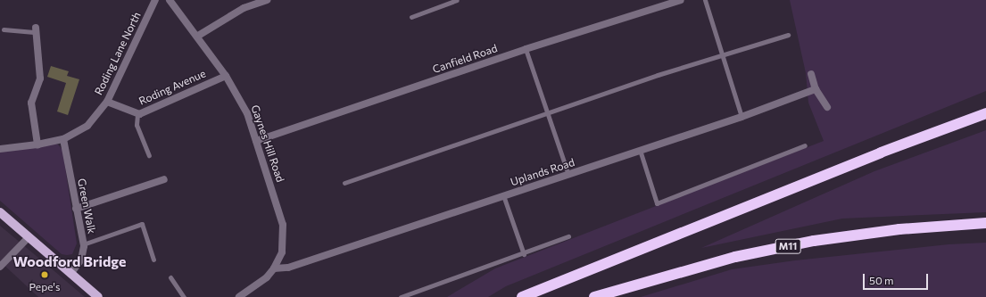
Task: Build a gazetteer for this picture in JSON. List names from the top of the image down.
{
  "streets": {
    "highway": ["M11"],
    "street": [
      "Roding Lane North",
      "Canfield Road",
      "Roding Avenue",
      "Gaynes Hill Road",
      "Uplands Road",
      "Green Walk"
    ]
  },
  "crossings": [
    ["Roding Lane North", "Roding Avenue"],
    ["Roding Lane North", "Green Walk"],
    ["Canfield Road", "Gaynes Hill Road"],
    ["Roding Avenue", "Gaynes Hill Road"],
    ["Gaynes Hill Road", "Uplands Road"]
  ],
  "districts": ["Woodford Bridge"],
  "places": ["Pepe's"],
  "scale_bar": "50 m"
}
